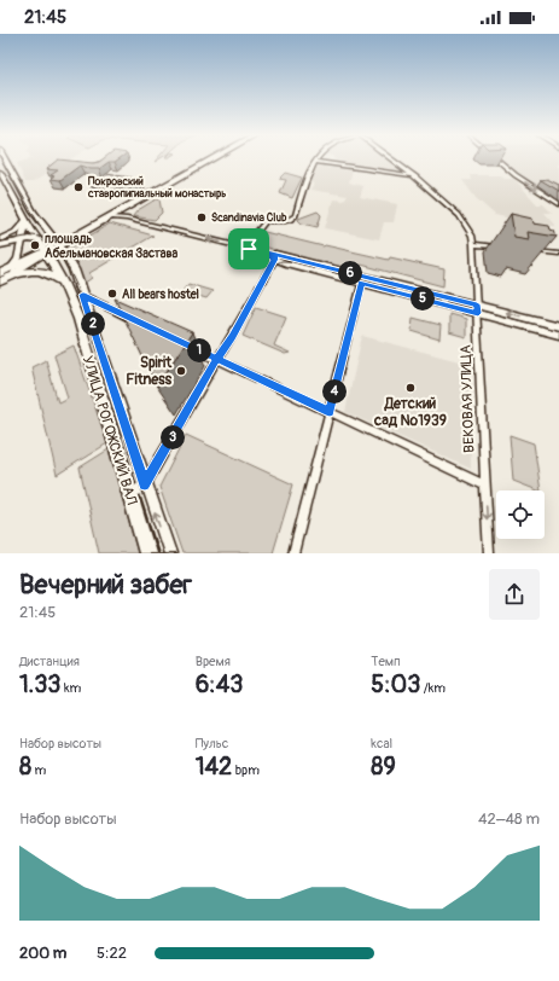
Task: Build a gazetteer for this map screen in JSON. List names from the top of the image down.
{
  "streets": {
    "main road": ["УЛИЦА РОГОЖСКИЙ ВАЛ"],
    "street": ["ВЕКОВАЯ УЛИЦА"]
  },
  "places": [
    "Покровский ставропигиальный монастырь",
    "Scandinavia Club",
    "площадь Абельмановская Застава",
    "All bears hostel",
    "Spirit Fitness",
    "Детский сад №1939"
  ],
  "page": {
    "status": "21:45",
    "pins": [
      "6",
      "5",
      "2",
      "1",
      "4",
      "3"
    ],
    "heading": ["Вечерний забег", "21:45"],
    "stats": [
      ["Дистанция", "1.33 km"],
      ["Время", "6:43"],
      ["Темп", "5:03 /km"],
      ["Набор высоты", "8 m"],
      ["Пульс", "142 bpm"],
      ["kcal", "89"]
    ],
    "chart": ["Набор высоты", "42–48 m"],
    "list": [
      {
        "name": "200 m",
        "note": "5:22"
      }
    ]
  }
}
